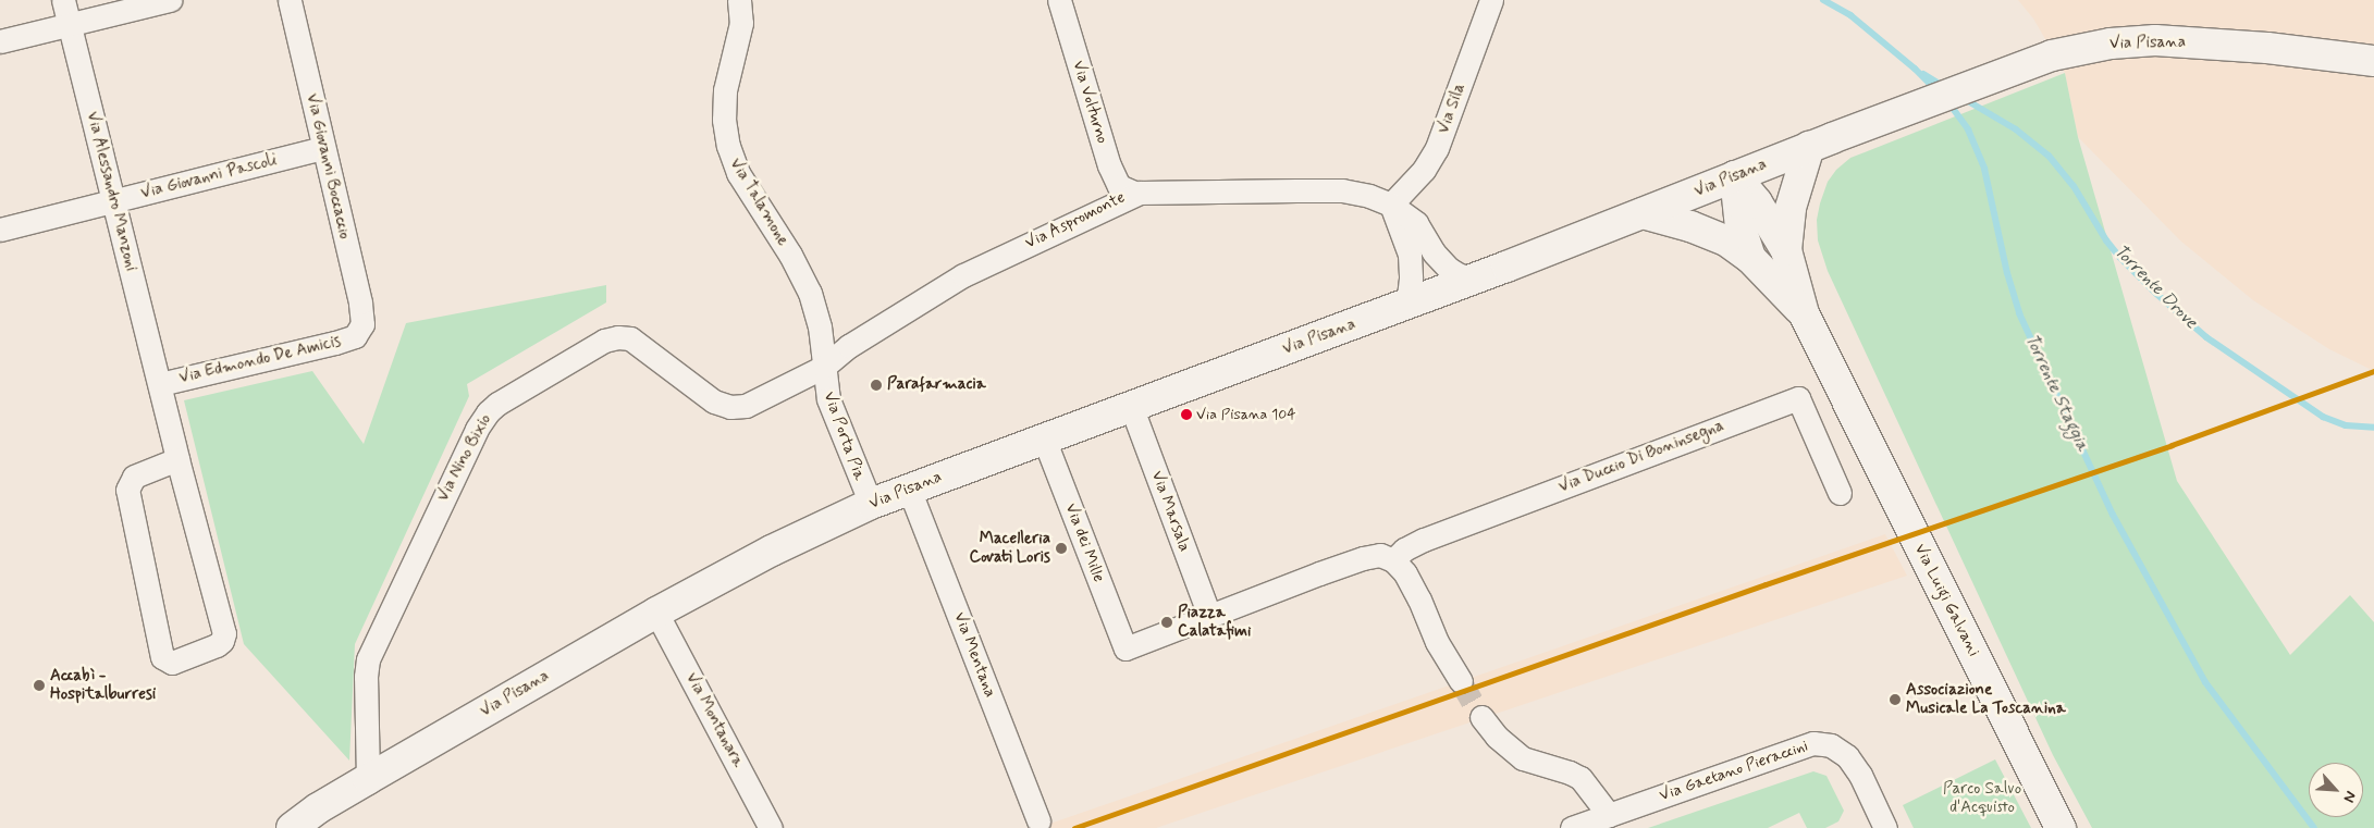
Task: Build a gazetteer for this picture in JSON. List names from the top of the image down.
{
  "streets": {
    "main road": ["Via Pisana", "Via Luigi Galvani"],
    "street": [
      "Via Volturno",
      "Via Sila",
      "Via Giovanni Boccaccio",
      "Via Giovanni Pascoli",
      "Via Alessandro Manzoni",
      "Via Talamone",
      "Via Aspromonte",
      "Via Edmondo De Amicis",
      "Via Porta Pia",
      "Via Duccio Di Boninsegna",
      "Via Nino Bixio",
      "Via Marsala",
      "Via dei Mille",
      "Via Mentana",
      "Via Montanara",
      "Via Gaetano Pieraccini"
    ]
  },
  "crossings": [
    ["Via Pisana", "Via Aspromonte"],
    ["Via Pisana", "Via Porta Pia"],
    ["Via Pisana", "Via Nino Bixio"],
    ["Via Pisana", "Via Marsala"],
    ["Via Pisana", "Via dei Mille"],
    ["Via Pisana", "Via Luigi Galvani"],
    ["Via Pisana", "Via Mentana"],
    ["Via Pisana", "Via Montanara"],
    ["Via Volturno", "Via Aspromonte"],
    ["Via Sila", "Via Aspromonte"],
    ["Via Giovanni Boccaccio", "Via Giovanni Pascoli"],
    ["Via Giovanni Boccaccio", "Via Edmondo De Amicis"],
    ["Via Giovanni Pascoli", "Via Alessandro Manzoni"],
    ["Via Alessandro Manzoni", "Via Edmondo De Amicis"],
    ["Via Talamone", "Via Aspromonte"],
    ["Via Talamone", "Via Porta Pia"],
    ["Via Talamone", "Via Nino Bixio"],
    ["Via Aspromonte", "Via Porta Pia"],
    ["Via Aspromonte", "Via Nino Bixio"],
    ["Via Porta Pia", "Via Nino Bixio"],
    ["Via Marsala", "Via dei Mille"]
  ],
  "water": ["Torrente Drove", "Torrente Staggia"],
  "parks": ["Parco Salvo d'Acquisto"],
  "places": [
    "Parafarmacia",
    "Via Pisana 104",
    "Macelleria Covati Loris",
    "Piazza Calatafimi",
    "Accabì - Hospitalburresi",
    "Associazione Musicale La Toscanina"
  ],
  "north": "bottom right"
}
